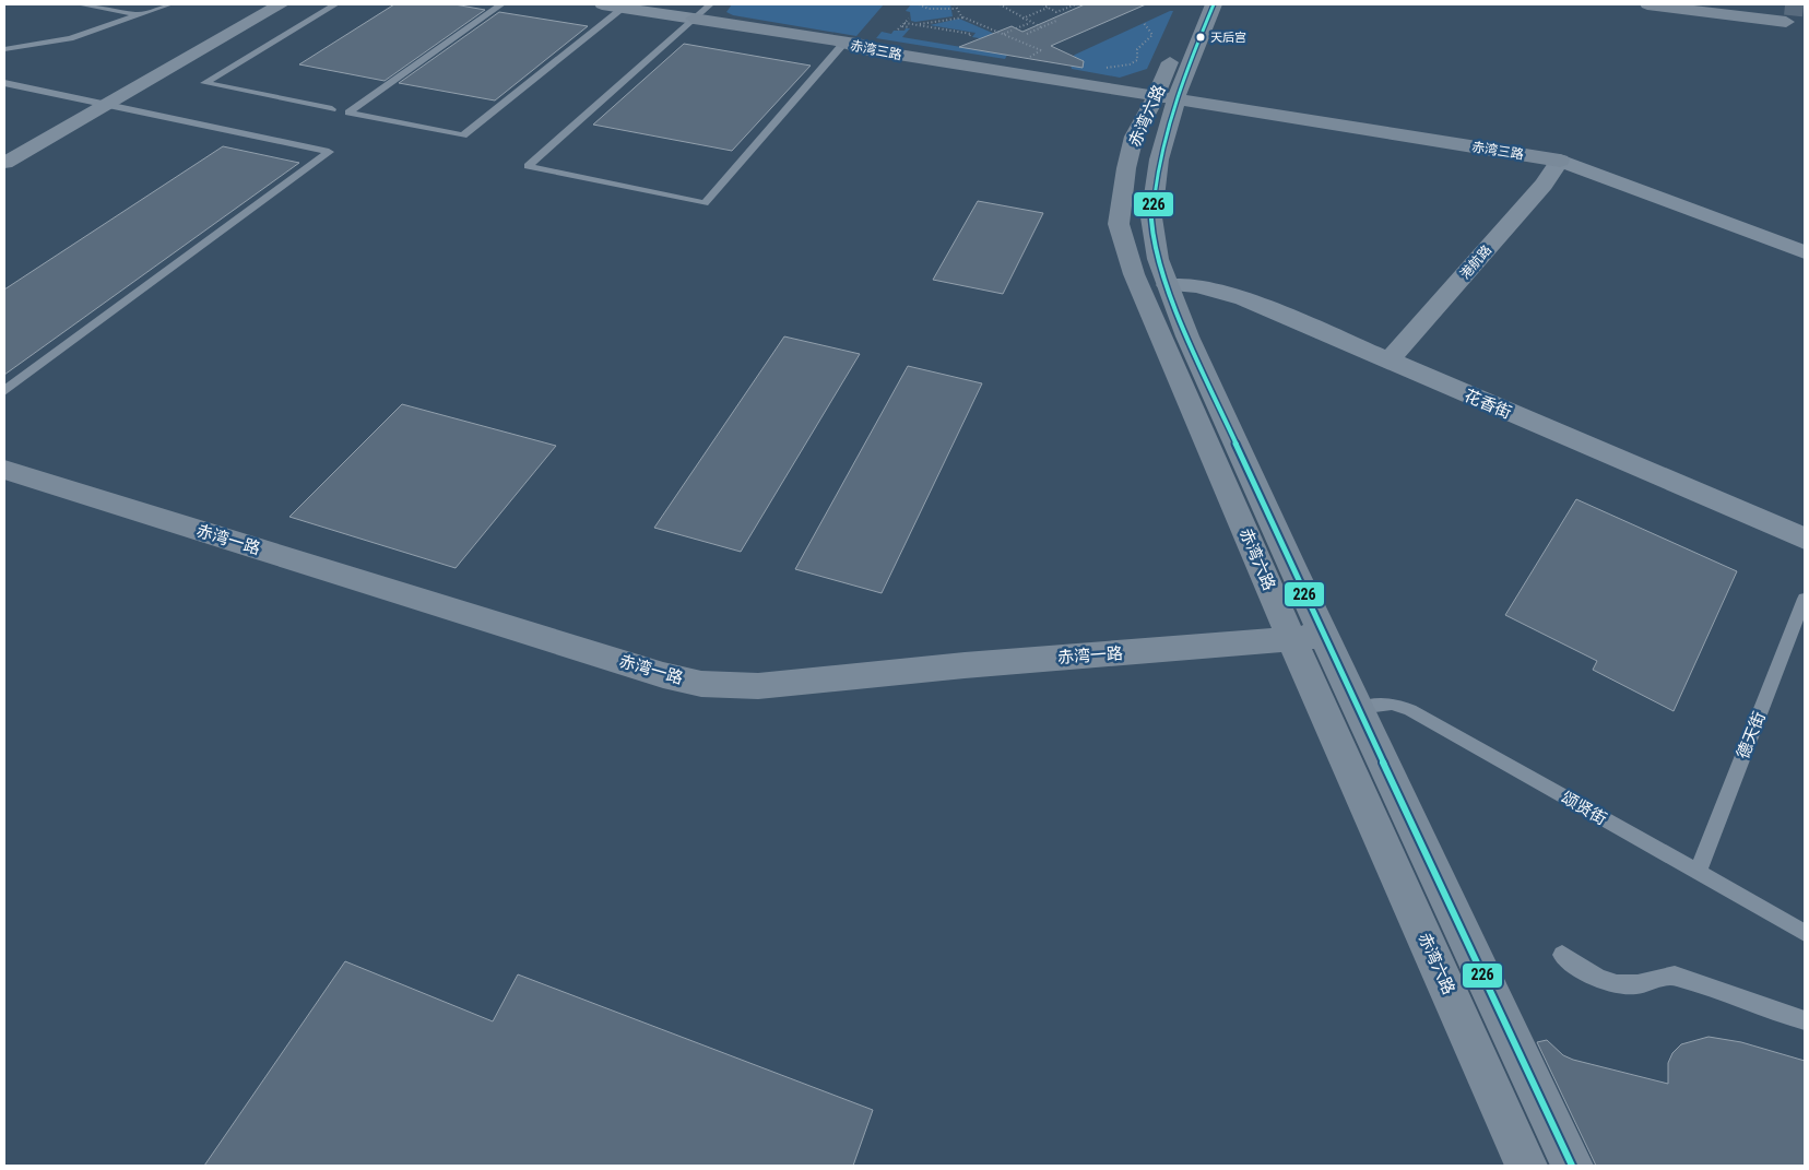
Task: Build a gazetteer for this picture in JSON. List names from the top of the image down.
{
  "streets": {
    "street": [
      "赤湾三路",
      "赤湾六路",
      "港航路",
      "花香街",
      "赤湾一路"
    ],
    "lane": ["德天街", "颂贤街"]
  },
  "crossings": [
    ["赤湾三路", "赤湾六路"],
    ["赤湾三路", "港航路"],
    ["赤湾六路", "花香街"],
    ["赤湾六路", "赤湾一路"],
    ["赤湾六路", "颂贤街"],
    ["港航路", "花香街"],
    ["德天街", "颂贤街"]
  ],
  "places": ["天后宫"],
  "lines": ["transit line 226"]
}
